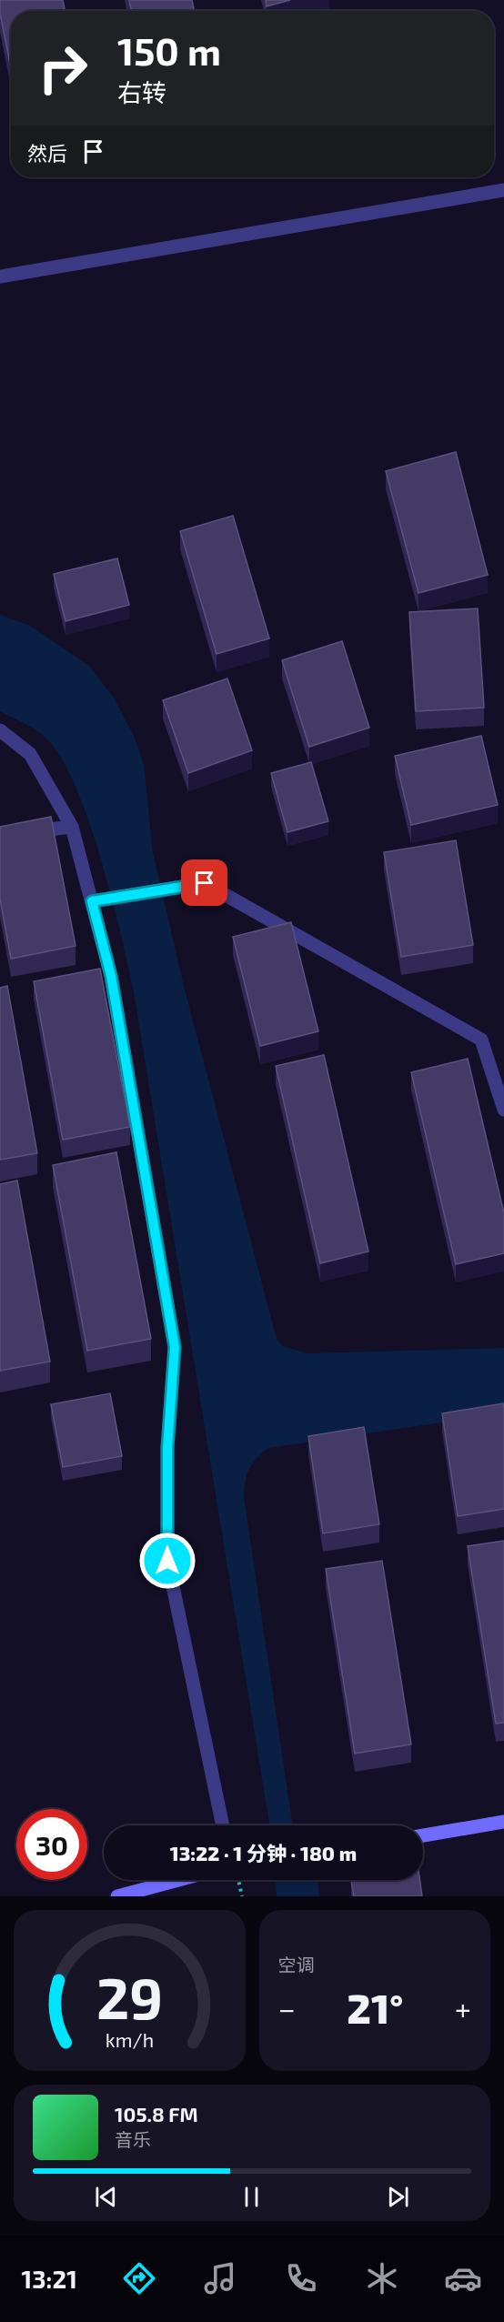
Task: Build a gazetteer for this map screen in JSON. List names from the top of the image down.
{
  "page": {
    "turn": ["150 m", "右转"],
    "then": "然后",
    "limit": "30",
    "trip": "13:22 · 1 分钟 · 180 m",
    "tile": "空调",
    "heat": ["−", "21°", "+"],
    "song": ["105.8 FM", "音乐"],
    "tabs": "13:21",
    "gauge": ["29", "km/h"]
  }
}
